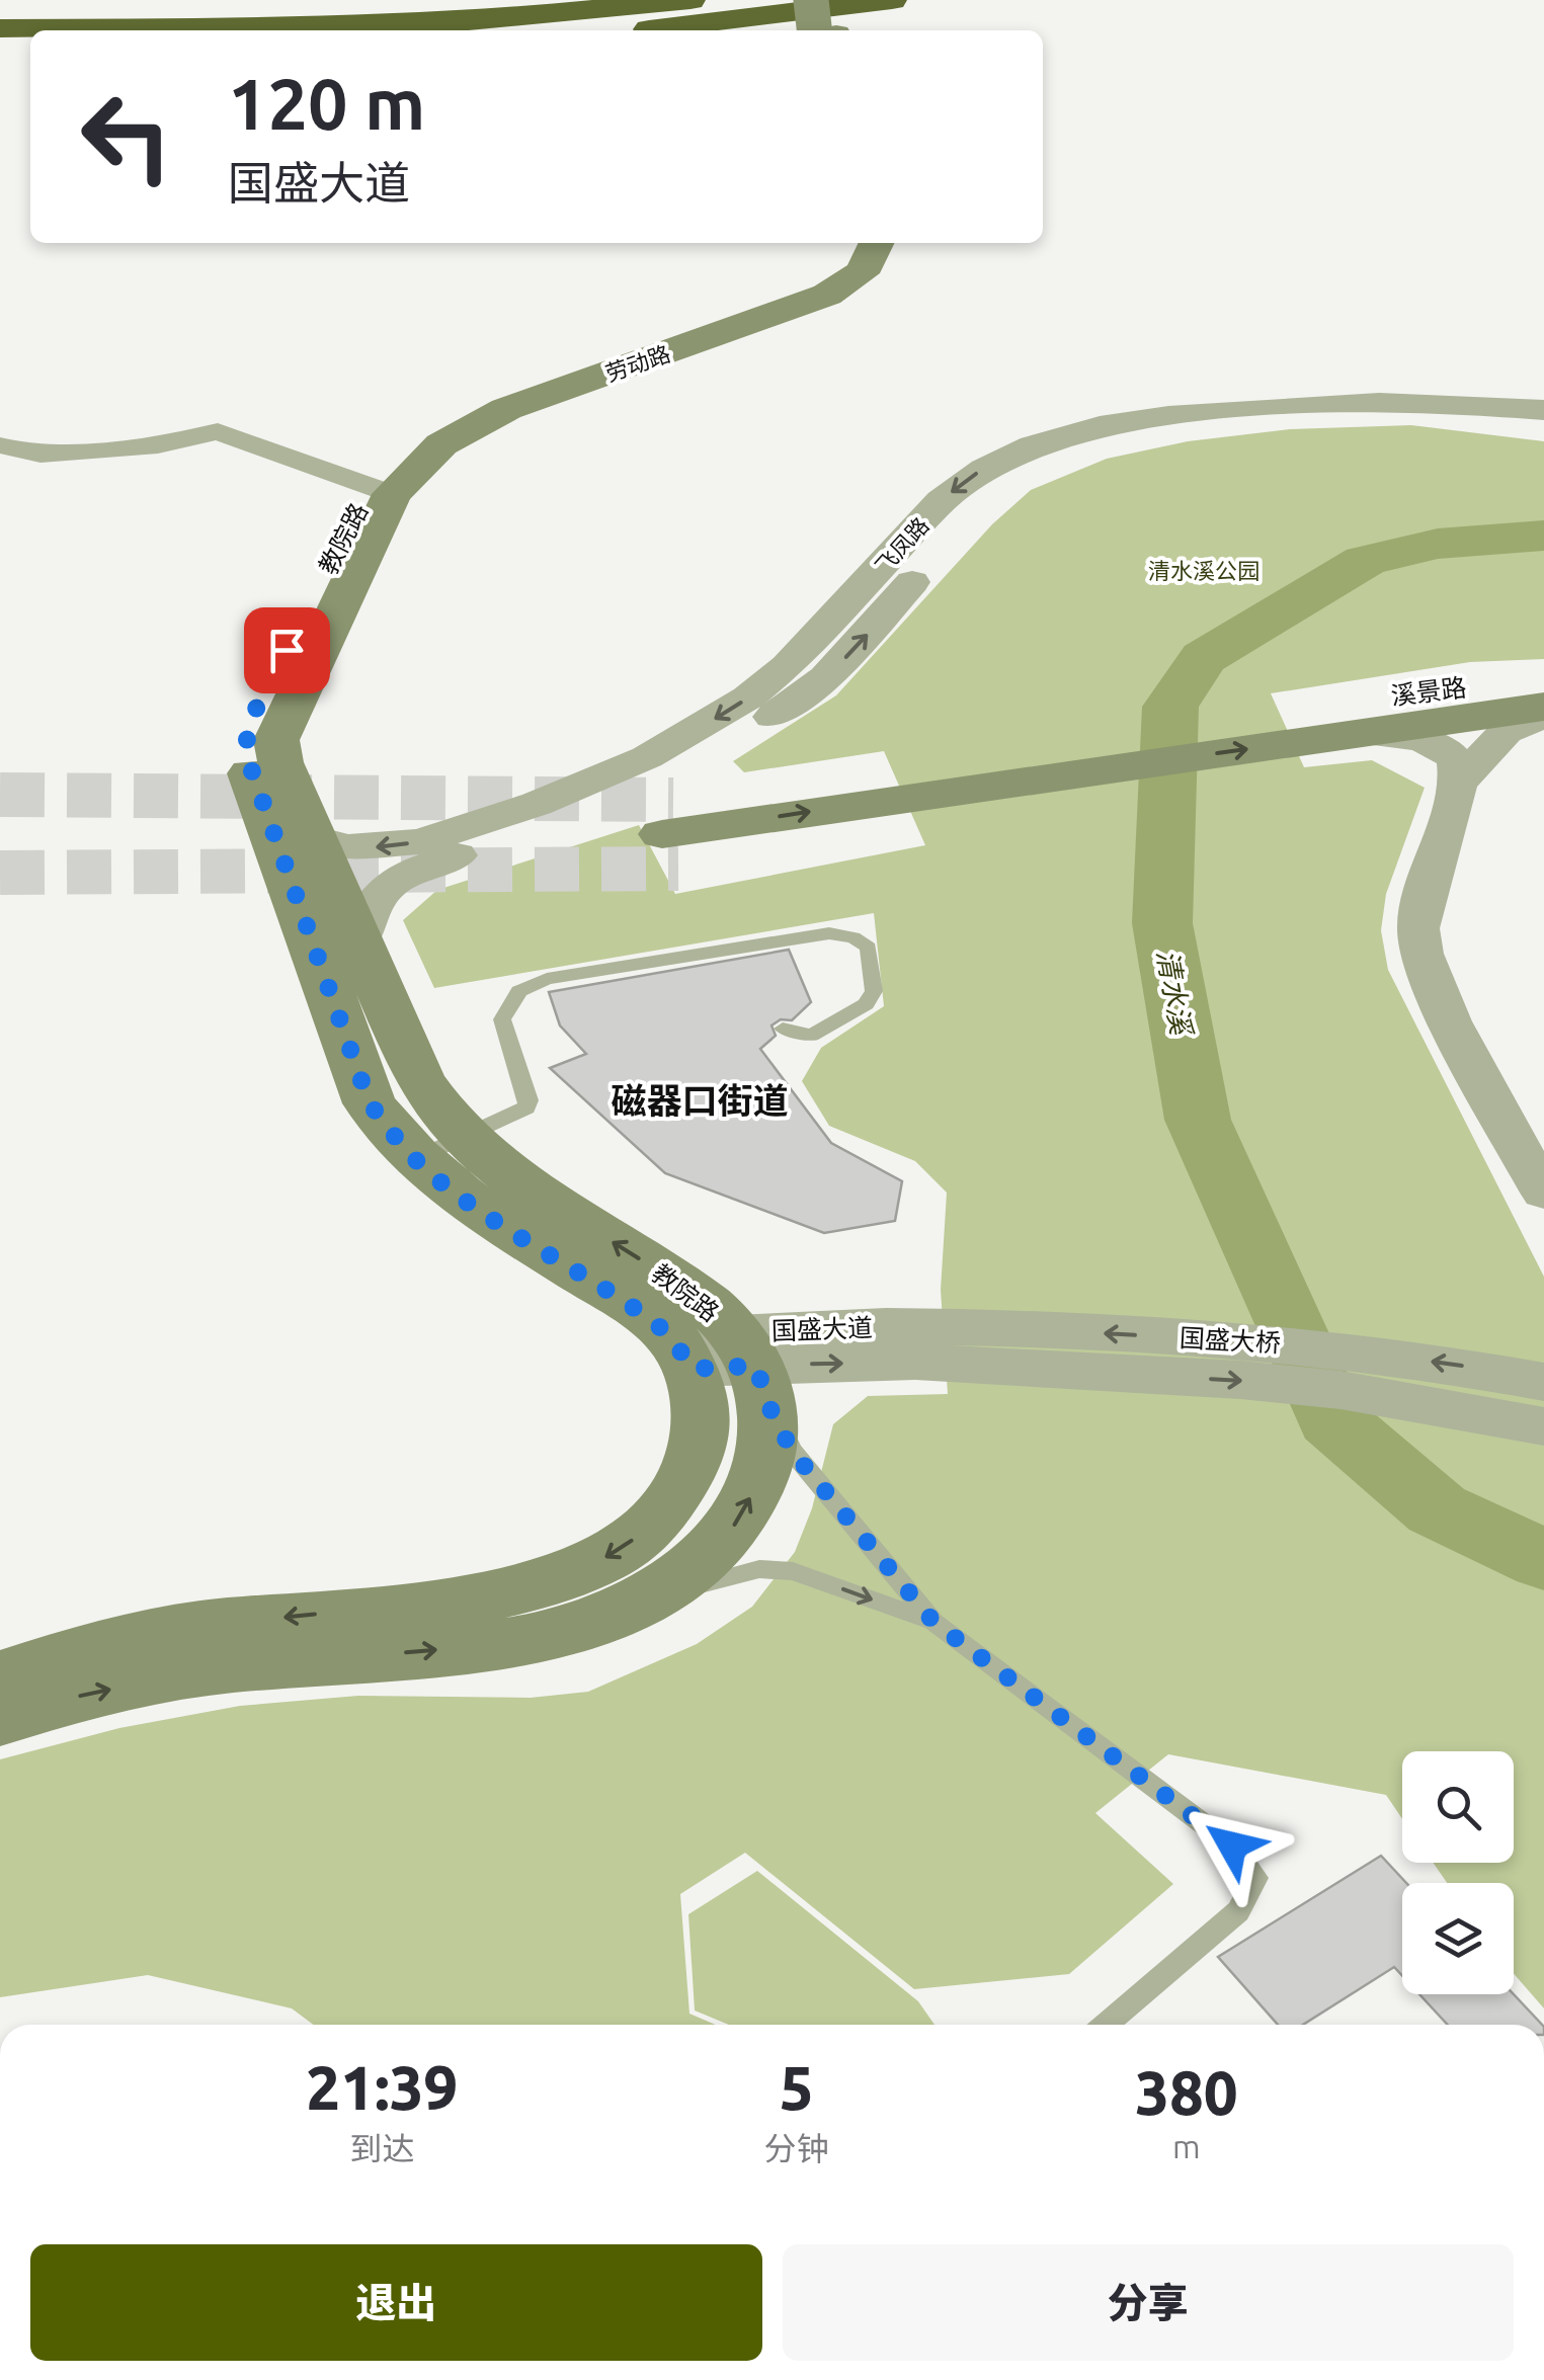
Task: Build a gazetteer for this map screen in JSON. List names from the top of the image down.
{
  "streets": {
    "main road": ["劳动路", "教院路", "溪景路"],
    "street": ["飞凤路", "国盛大道", "国盛大桥"]
  },
  "crossings": [
    ["劳动路", "教院路"],
    ["教院路", "飞凤路"],
    ["教院路", "国盛大道"],
    ["国盛大道", "国盛大桥"]
  ],
  "districts": ["磁器口街道"],
  "water": ["清水溪"],
  "parks": ["清水溪公园"],
  "page": {
    "turn": ["120 m", "国盛大道"],
    "eta": [
      "21:39",
      "到达",
      "5",
      "分钟",
      "380",
      "m"
    ],
    "buttons": ["退出", "分享"]
  }
}
